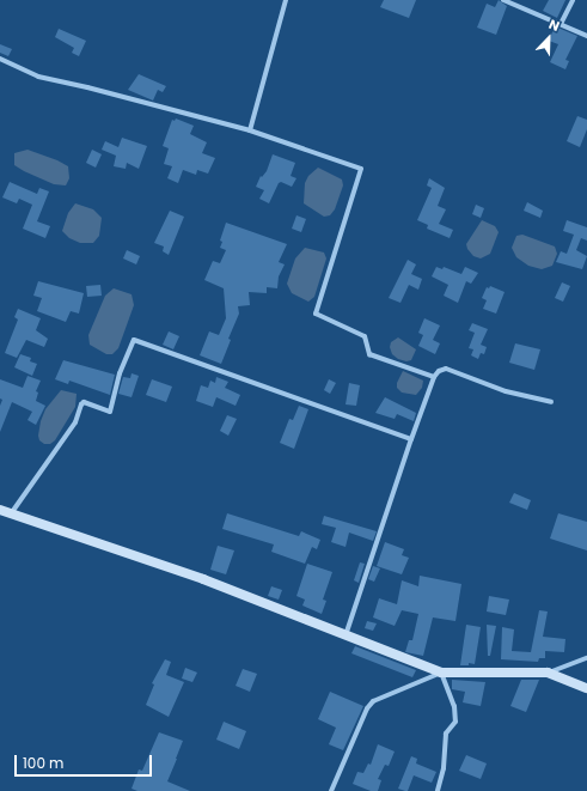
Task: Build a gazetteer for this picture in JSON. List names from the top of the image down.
{
  "scale_bar": "100 m",
  "north": "top right"
}
